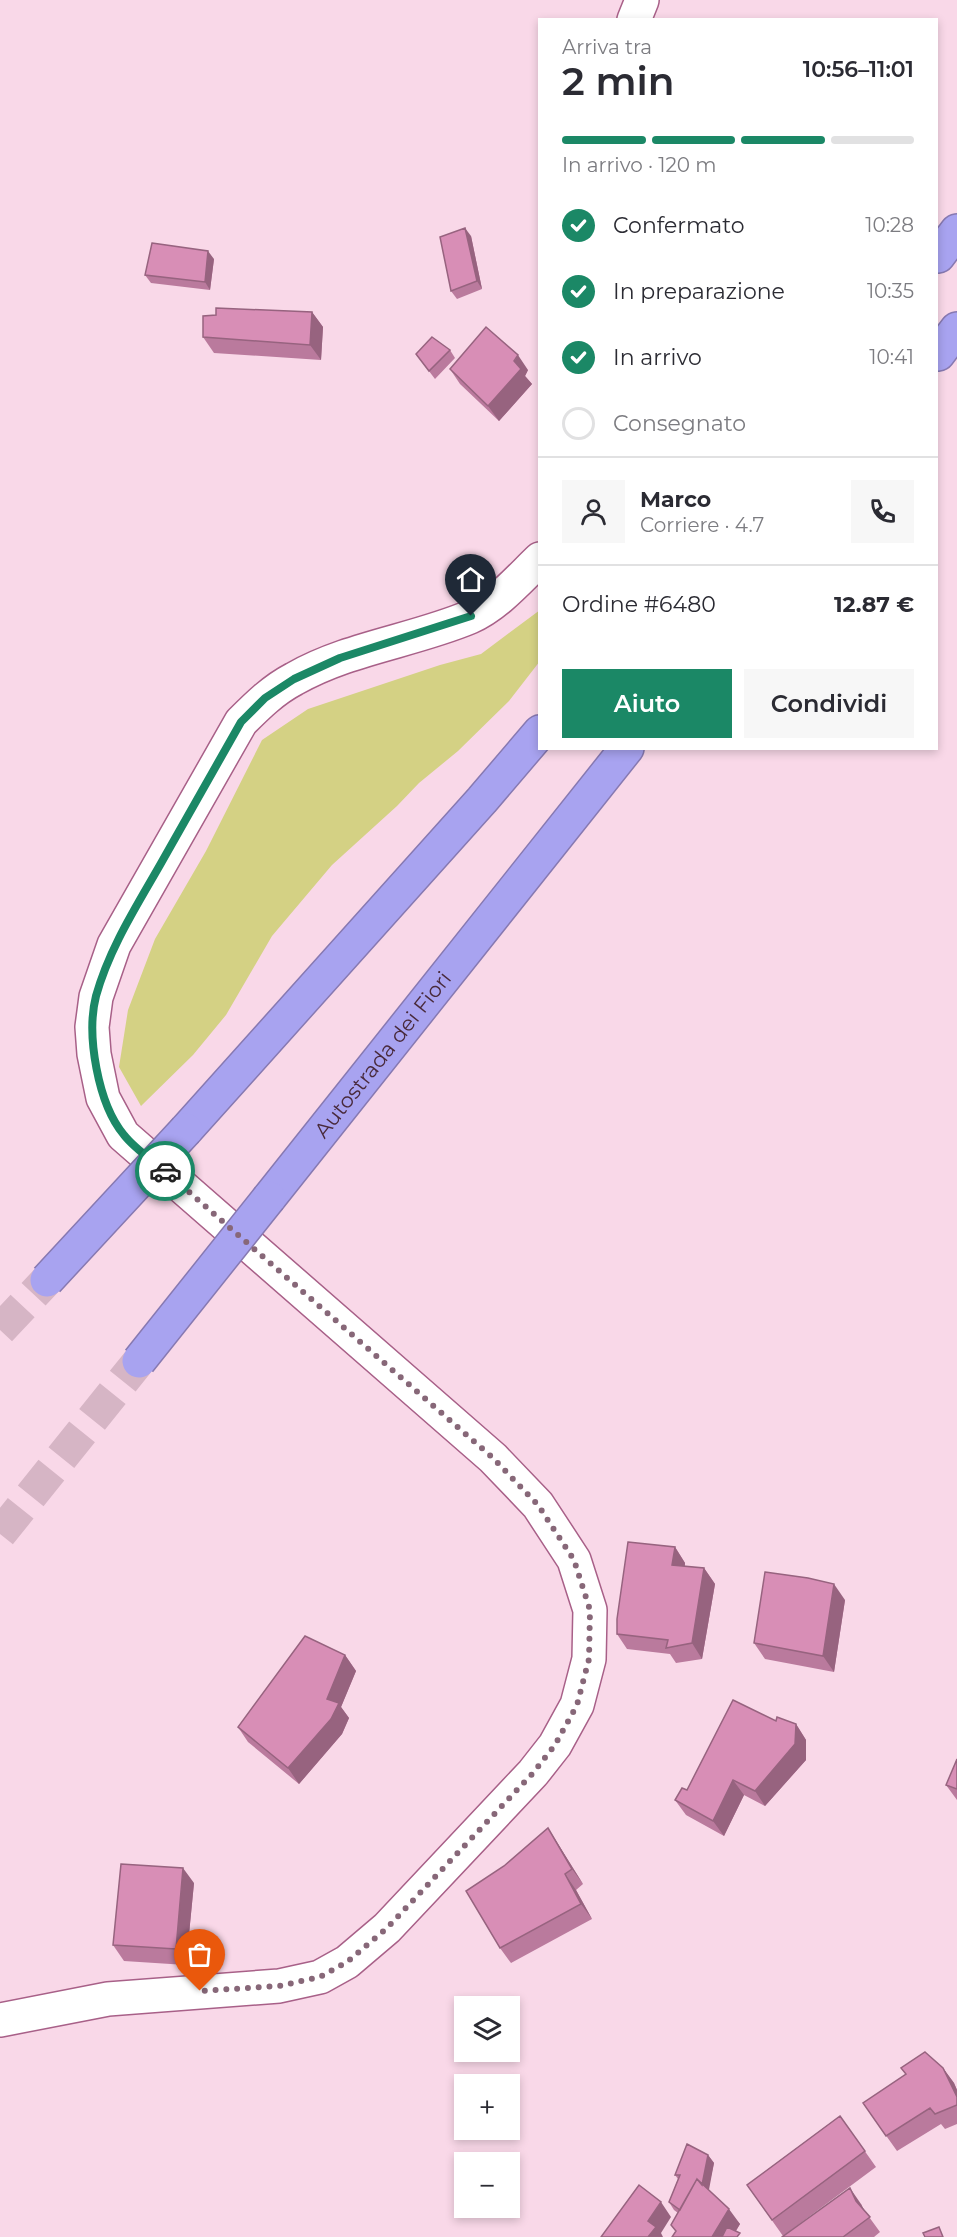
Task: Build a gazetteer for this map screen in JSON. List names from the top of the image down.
{
  "streets": {
    "highway": ["Autostrada dei Fiori"]
  },
  "page": {
    "heading": ["2 min", "Arriva tra", "10:56–11:01"],
    "panel": [
      "Marco",
      "Corriere · 4.7",
      "Ordine #6480",
      "12.87 €"
    ],
    "bar": "In arrivo · 120 m",
    "list": [
      ["Confermato", "10:28"],
      ["In preparazione", "10:35"],
      ["In arrivo", "10:41"],
      "Consegnato"
    ],
    "buttons": ["Aiuto", "Condividi"],
    "map_buttons": ["+", "−"]
  }
}
